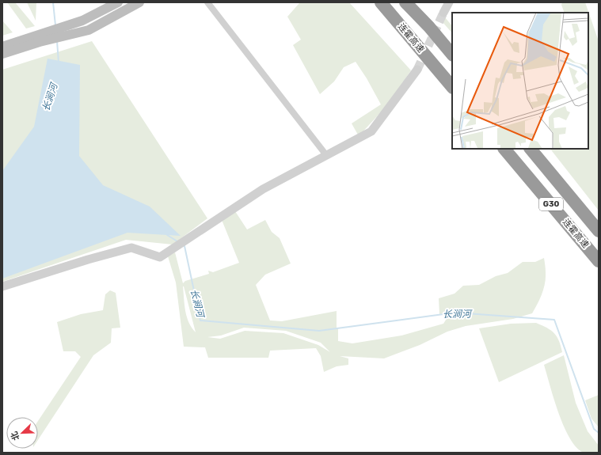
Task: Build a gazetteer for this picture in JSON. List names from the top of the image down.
{
  "streets": {
    "highway": ["连霍高速", "G30"]
  },
  "water": ["长涧河"],
  "north": "bottom left"
}
